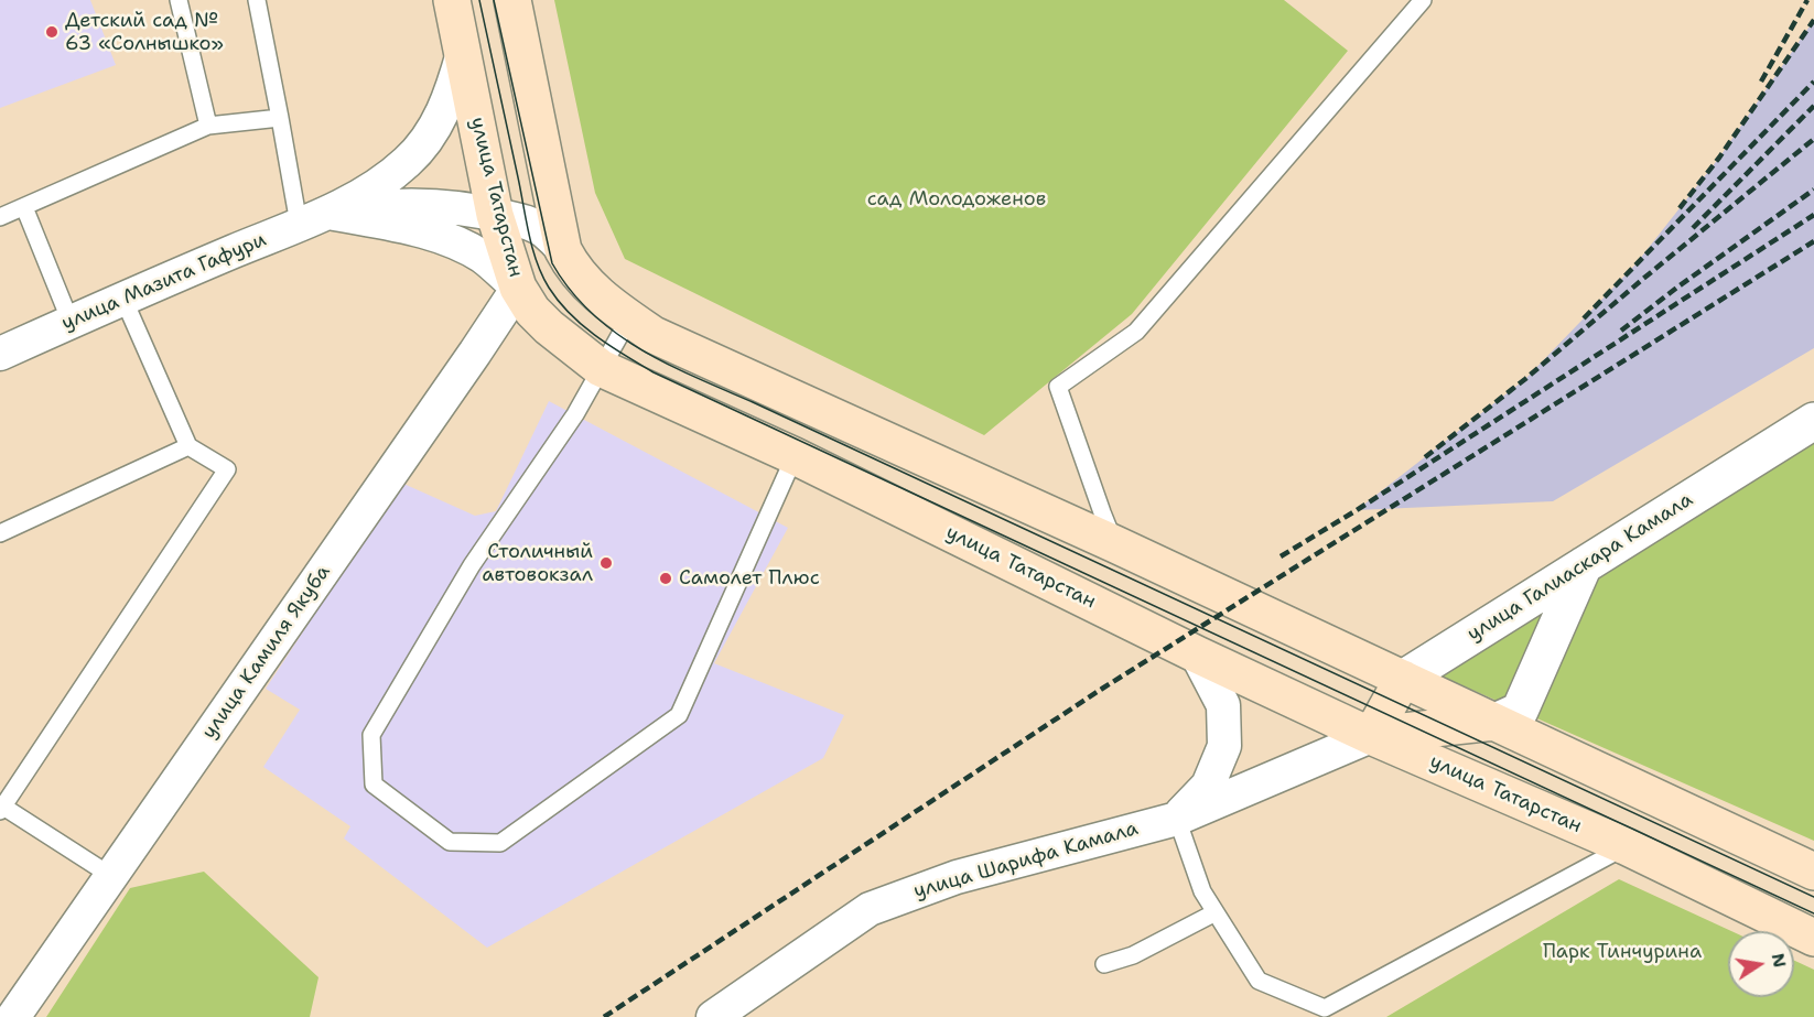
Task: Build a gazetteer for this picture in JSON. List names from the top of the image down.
{
  "streets": {
    "main road": ["улица Татарстан", "улица Галиаскара Камала"],
    "street": ["улица Мазита Гафури", "улица Камиля Якуба", "улица Шарифа Камала"]
  },
  "crossings": [
    ["улица Татарстан", "улица Мазита Гафури"],
    ["улица Татарстан", "улица Галиаскара Камала"],
    ["улица Татарстан", "улица Камиля Якуба"],
    ["улица Татарстан", "улица Шарифа Камала"],
    ["улица Галиаскара Камала", "улица Шарифа Камала"]
  ],
  "parks": ["сад Молодоженов", "Парк Тинчурина"],
  "places": ["Детский сад № 63 «Солнышко»", "Столичный автовокзал", "Самолет Плюс"],
  "north": "right"
}
